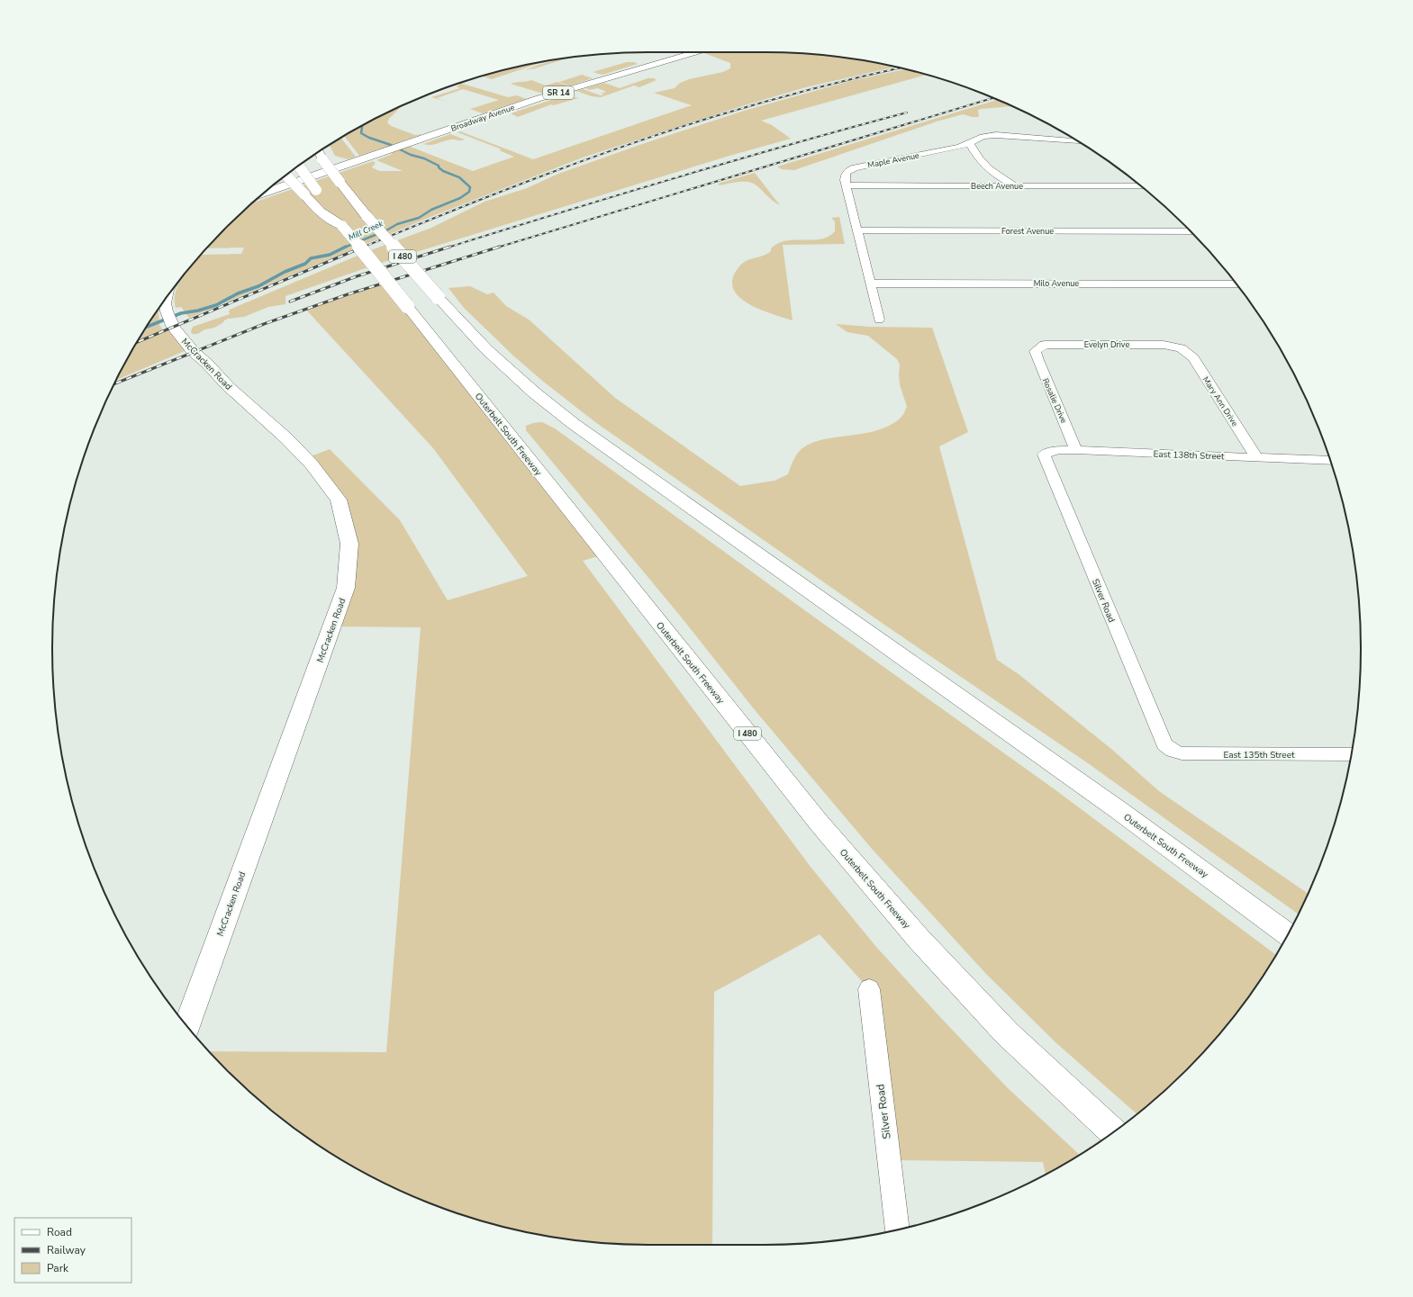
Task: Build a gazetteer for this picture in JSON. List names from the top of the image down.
{
  "streets": {
    "main road": [
      "SR 14",
      "Broadway Avenue",
      "I 480",
      "McCracken Road",
      "Outerbelt South Freeway"
    ],
    "street": [
      "Maple Avenue",
      "Beech Avenue",
      "Forest Avenue",
      "Milo Avenue",
      "Evelyn Drive",
      "Rosalie Drive",
      "Mary Ann Drive",
      "East 138th Street",
      "Silver Road",
      "East 135th Street"
    ]
  },
  "crossings": [
    ["Maple Avenue", "Beech Avenue"],
    ["Maple Avenue", "Forest Avenue"],
    ["Maple Avenue", "Milo Avenue"],
    ["Evelyn Drive", "Rosalie Drive"],
    ["Evelyn Drive", "Mary Ann Drive"],
    ["Rosalie Drive", "East 138th Street"],
    ["Mary Ann Drive", "East 138th Street"],
    ["East 138th Street", "Silver Road"],
    ["Silver Road", "East 135th Street"]
  ],
  "water": ["Mill Creek"],
  "legend": ["Road", "Railway", "Park"]
}
